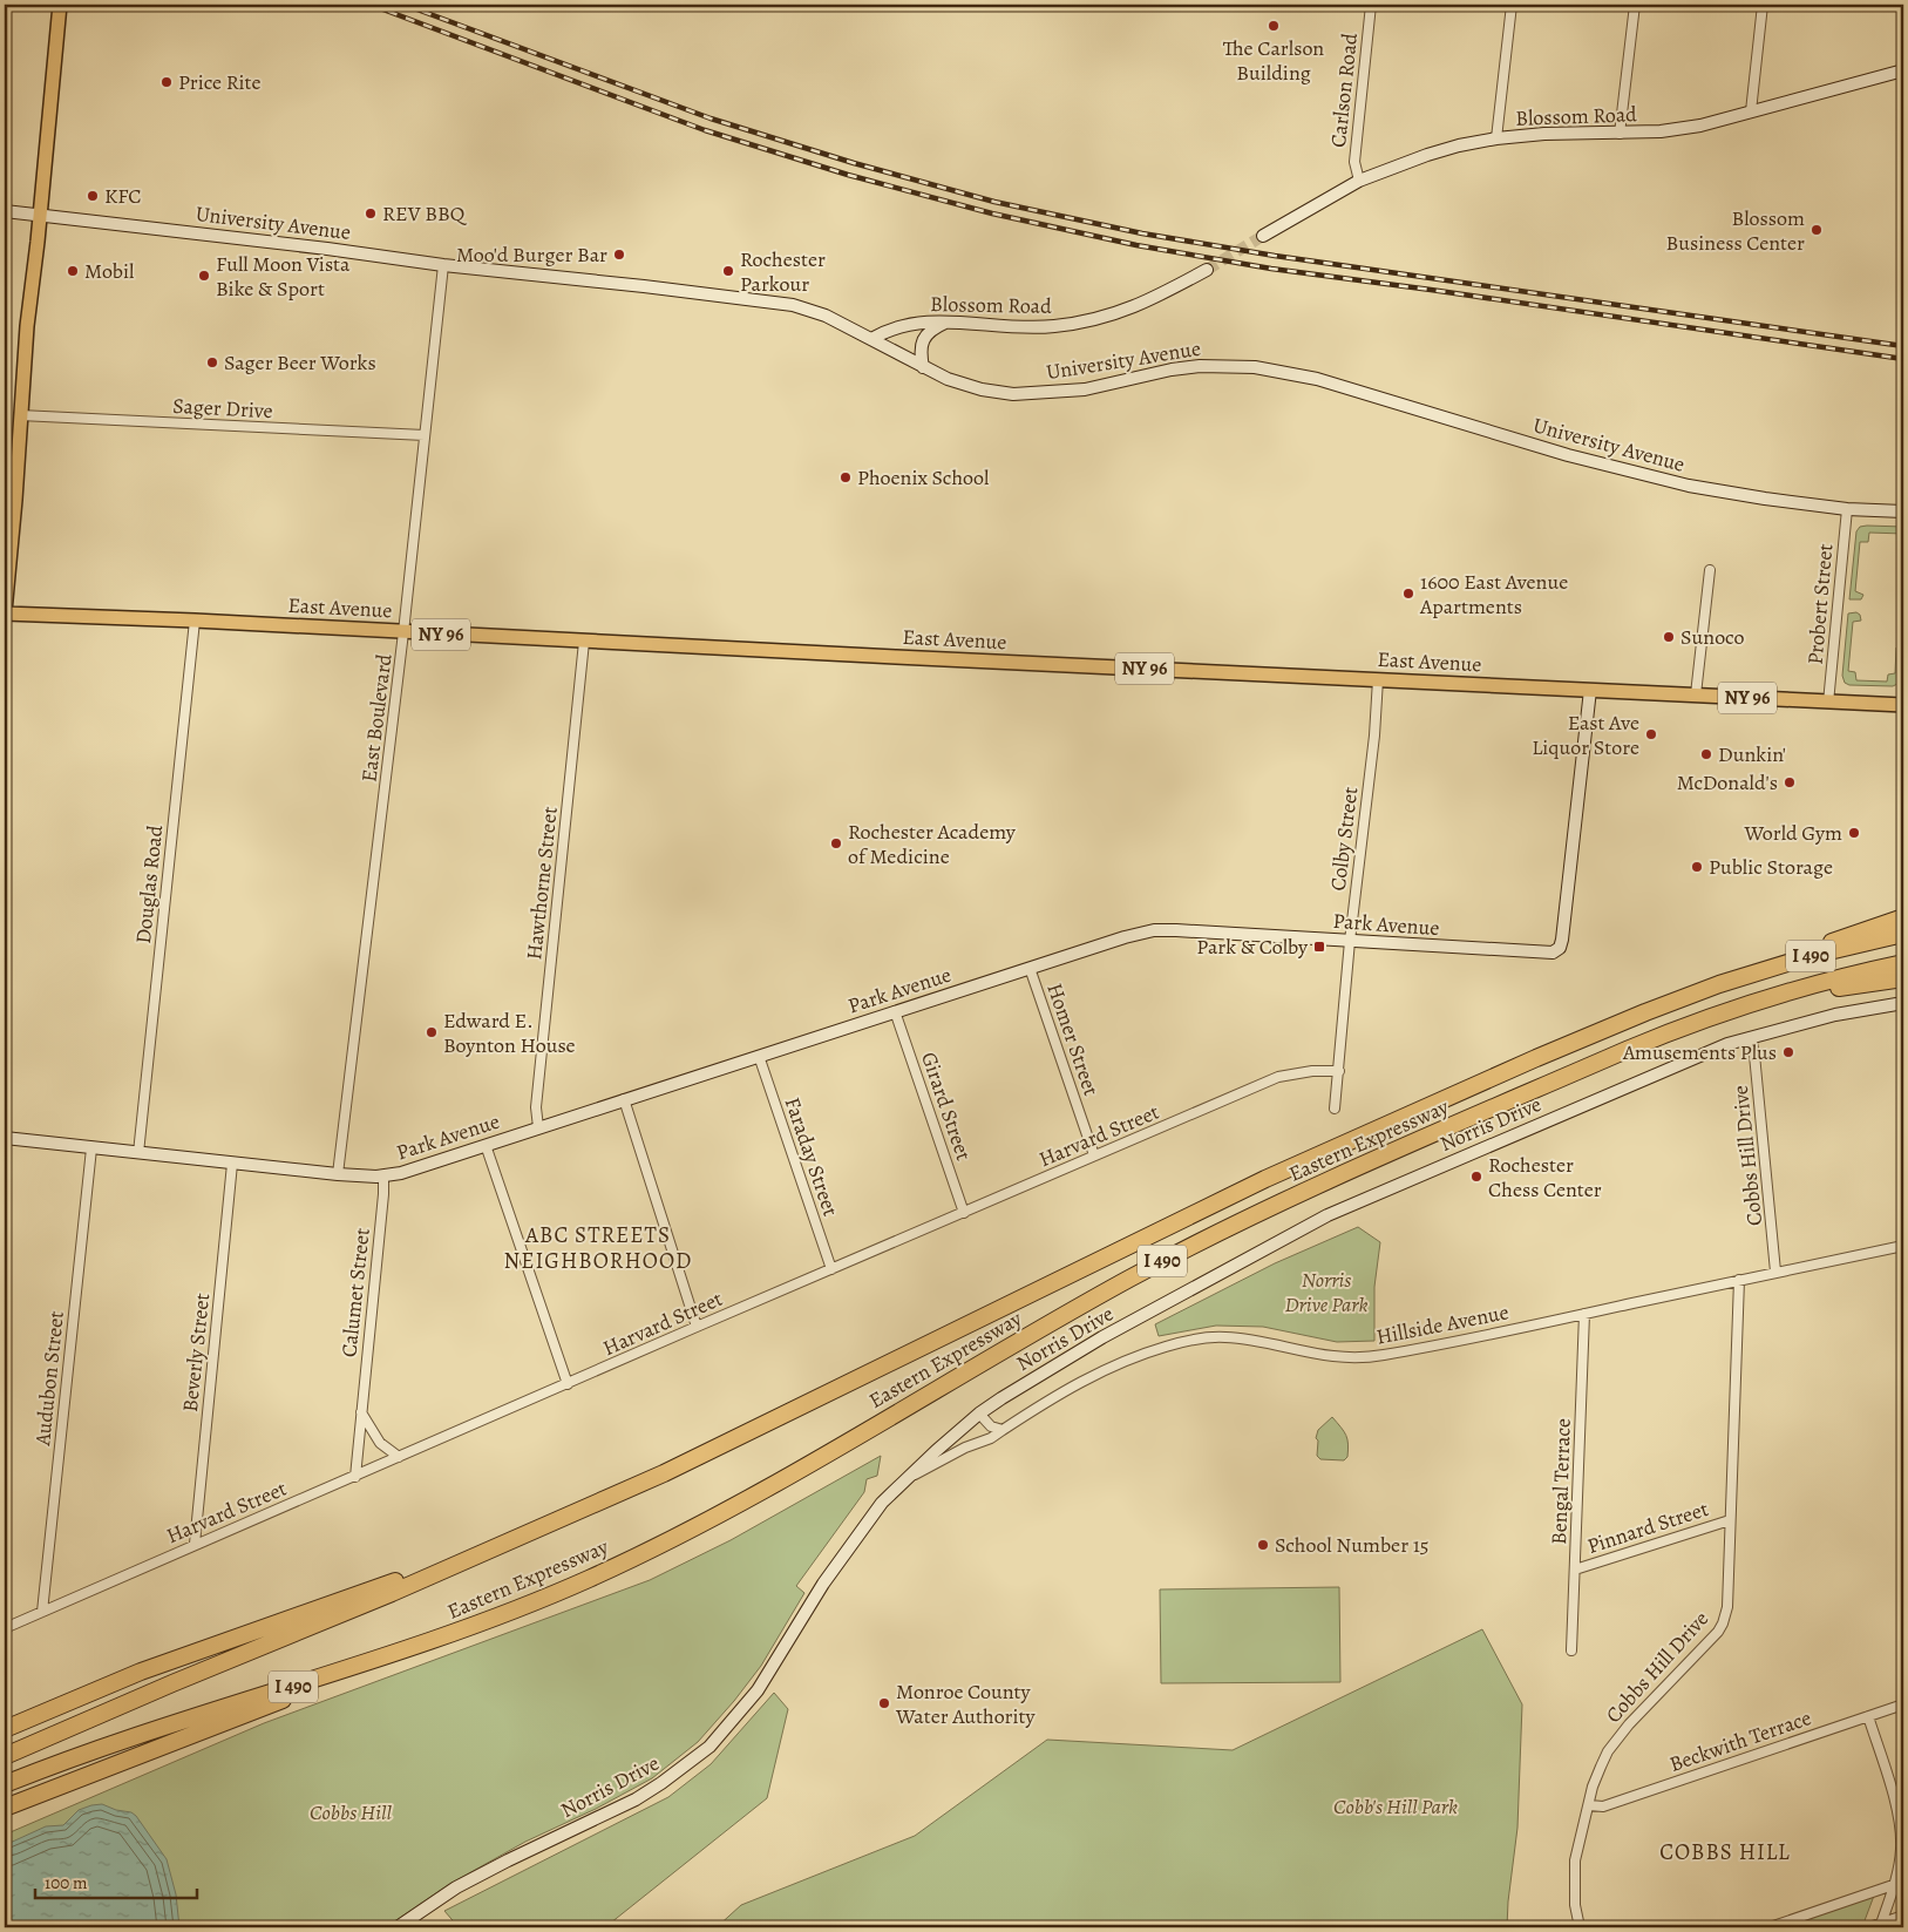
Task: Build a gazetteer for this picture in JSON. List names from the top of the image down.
{
  "streets": {
    "highway": ["I 490", "Eastern Expressway"],
    "main road": ["East Avenue", "NY 96"],
    "street": [
      "Carlson Road",
      "Blossom Road",
      "University Avenue",
      "Sager Drive",
      "Probert Street",
      "East Boulevard",
      "Colby Street",
      "Hawthorne Street",
      "Douglas Road",
      "Park Avenue",
      "Homer Street",
      "Girard Street",
      "Norris Drive",
      "Harvard Street",
      "Cobbs Hill Drive",
      "Faraday Street",
      "Calumet Street",
      "Hillside Avenue",
      "Beverly Street",
      "Audubon Street",
      "Bengal Terrace",
      "Pinnard Street",
      "Beckwith Terrace"
    ]
  },
  "crossings": [
    ["Carlson Road", "Blossom Road"],
    ["Blossom Road", "University Avenue"],
    ["University Avenue", "Probert Street"],
    ["University Avenue", "East Boulevard"],
    ["Sager Drive", "East Boulevard"],
    ["Probert Street", "East Avenue"],
    ["East Avenue", "East Boulevard"],
    ["East Avenue", "Colby Street"],
    ["East Avenue", "Hawthorne Street"],
    ["East Avenue", "Douglas Road"],
    ["East Avenue", "Park Avenue"],
    ["East Boulevard", "Park Avenue"],
    ["Colby Street", "Park Avenue"],
    ["Colby Street", "Harvard Street"],
    ["Hawthorne Street", "Park Avenue"],
    ["Douglas Road", "Park Avenue"],
    ["Park Avenue", "Homer Street"],
    ["Park Avenue", "Girard Street"],
    ["Park Avenue", "Faraday Street"],
    ["Park Avenue", "Calumet Street"],
    ["Park Avenue", "Beverly Street"],
    ["Park Avenue", "Audubon Street"],
    ["Homer Street", "Harvard Street"],
    ["Girard Street", "Harvard Street"],
    ["Norris Drive", "Cobbs Hill Drive"],
    ["Norris Drive", "Hillside Avenue"],
    ["Harvard Street", "Faraday Street"],
    ["Harvard Street", "Calumet Street"],
    ["Harvard Street", "Beverly Street"],
    ["Harvard Street", "Audubon Street"],
    ["Cobbs Hill Drive", "Hillside Avenue"],
    ["Cobbs Hill Drive", "Pinnard Street"],
    ["Cobbs Hill Drive", "Beckwith Terrace"],
    ["Hillside Avenue", "Bengal Terrace"],
    ["Bengal Terrace", "Pinnard Street"]
  ],
  "districts": ["ABC STREETS NEIGHBORHOOD", "COBBS HILL"],
  "parks": ["Norris Drive Park", "Cobb's Hill Park", "Cobbs Hill"],
  "places": {
    "other": [
      "The Carlson Building",
      "Price Rite",
      "KFC",
      "REV BBQ",
      "Blossom Business Center",
      "Moo'd Burger Bar",
      "Mobil",
      "Rochester Parkour",
      "Full Moon Vista Bike & Sport",
      "Sager Beer Works",
      "Phoenix School",
      "1600 East Avenue Apartments",
      "Sunoco",
      "East Ave Liquor Store",
      "Dunkin'",
      "McDonald's",
      "World Gym",
      "Rochester Academy of Medicine",
      "Public Storage",
      "Edward E. Boynton House",
      "Amusements Plus",
      "Rochester Chess Center",
      "School Number 15",
      "Monroe County Water Authority"
    ],
    "transit": ["Park & Colby"]
  },
  "scale_bar": "100 m"
}
